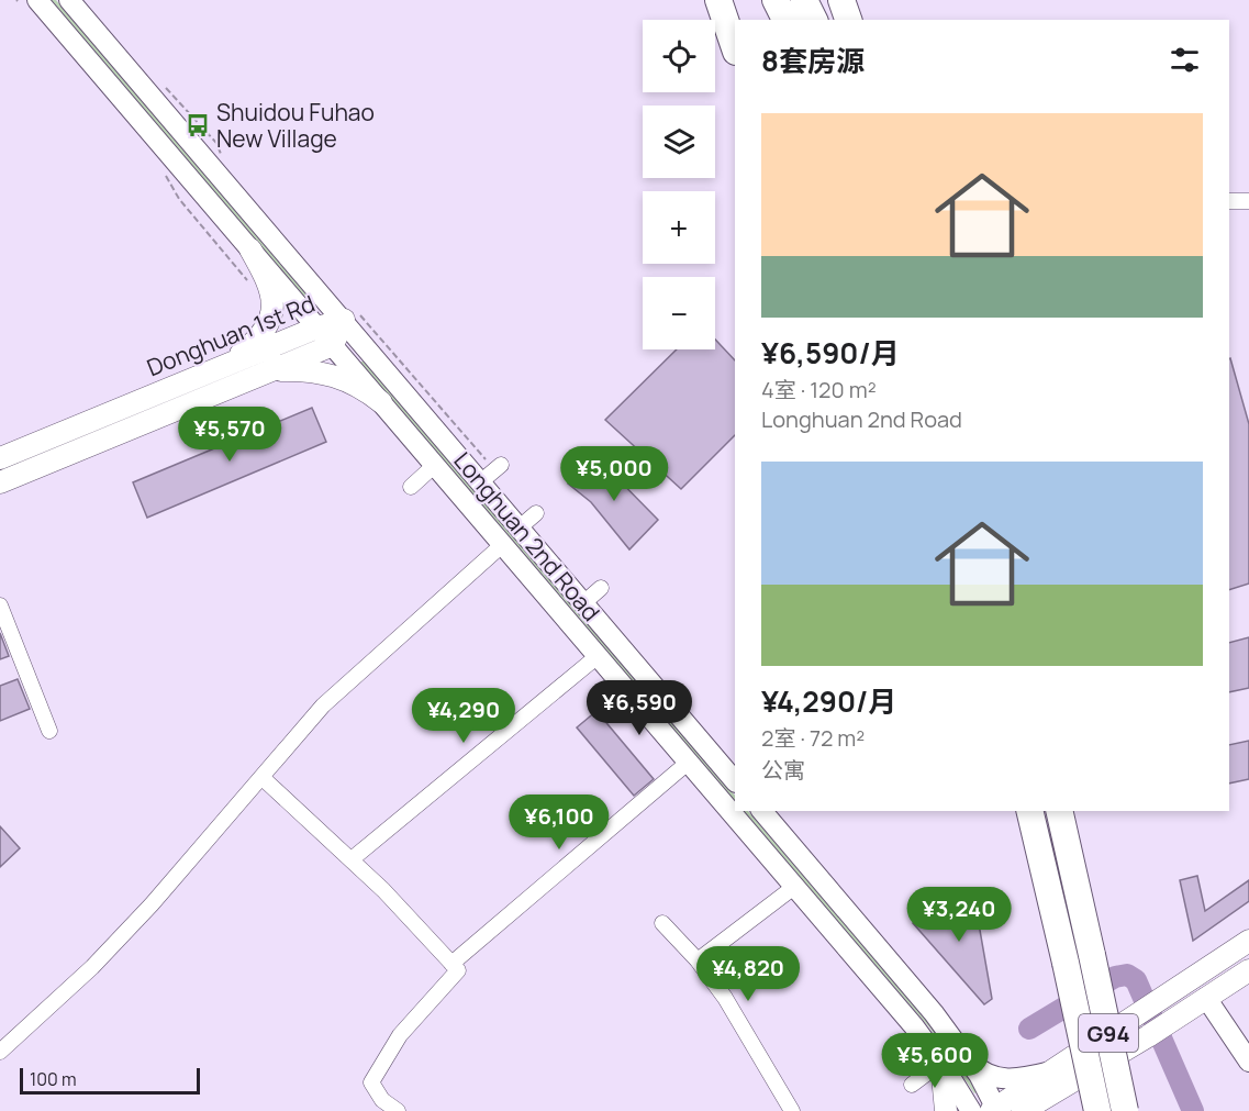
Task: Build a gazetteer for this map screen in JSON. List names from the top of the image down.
{
  "streets": {
    "highway": ["G94"],
    "main road": ["Donghuan 1st Rd", "Longhuan 2nd Road"]
  },
  "crossings": [
    ["Donghuan 1st Rd", "Longhuan 2nd Road"]
  ],
  "places": {
    "bus stop": ["Shuidou Fuhao New Village"]
  },
  "scale_bar": "100 m",
  "page": {
    "map_buttons": ["+", "−"],
    "heading": "8套房源",
    "list": [
      {
        "name": "¥6,590/月",
        "note": "4室 · 120 m² · Longhuan 2nd Road"
      },
      {
        "name": "¥4,290/月",
        "note": "2室 · 72 m² · 公寓"
      }
    ],
    "price": [
      "¥5,570",
      "¥5,000",
      "¥6,590",
      "¥4,290",
      "¥6,100",
      "¥3,240",
      "¥4,820",
      "¥5,600"
    ],
    "scale": "100 m"
  }
}
